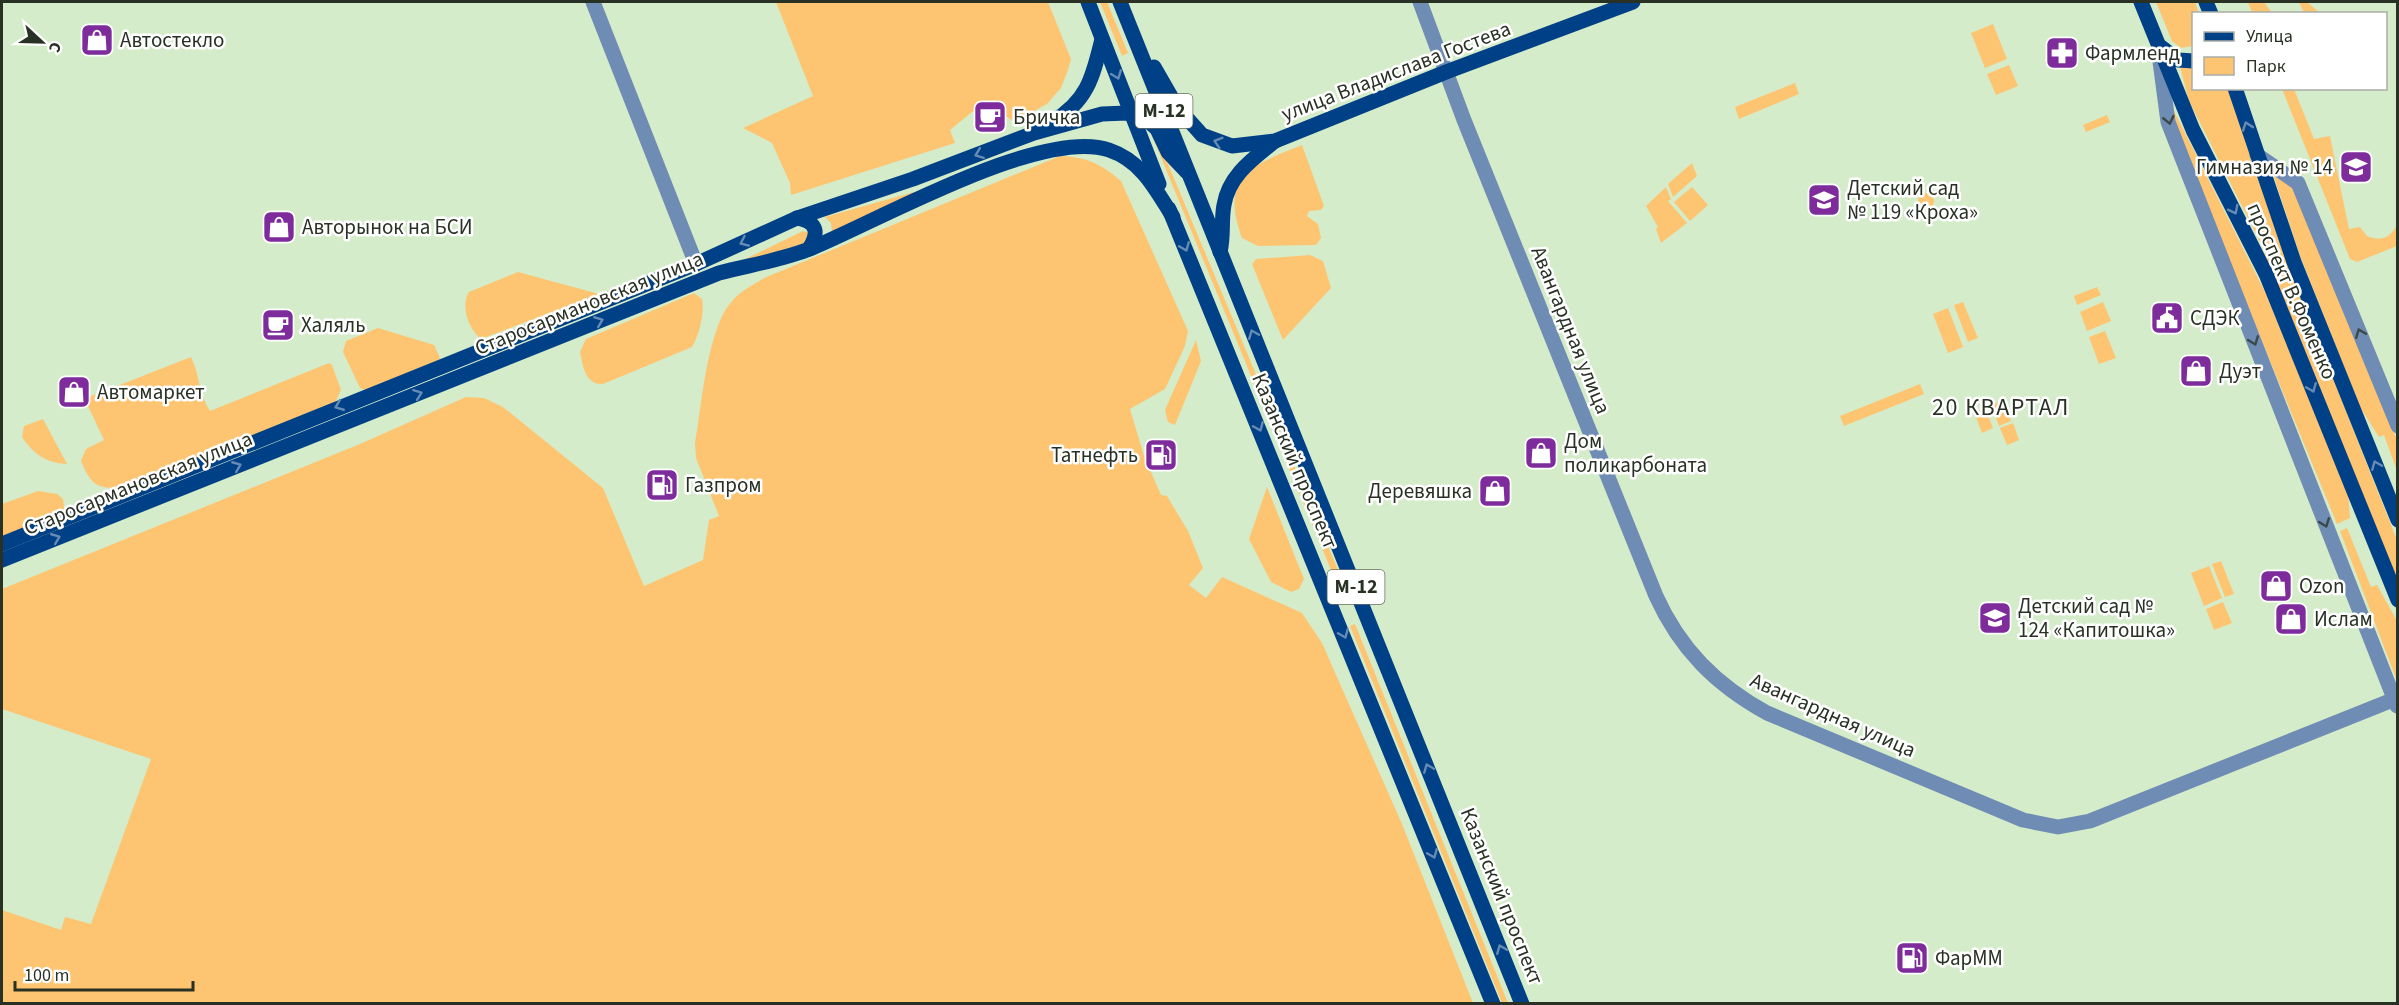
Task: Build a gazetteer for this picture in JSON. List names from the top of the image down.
{
  "streets": {
    "main road": [
      "улица Владислава Гостева",
      "М-12",
      "проспект В.Фоменко",
      "Старосармановская улица",
      "Казанский проспект"
    ],
    "street": ["Авангардная улица"]
  },
  "crossings": [
    ["улица Владислава Гостева", "Авангардная улица"],
    ["улица Владислава Гостева", "Казанский проспект"],
    ["Старосармановская улица", "Казанский проспект"]
  ],
  "districts": ["20 КВАРТАЛ"],
  "places": {
    "shop": [
      "Автостекло",
      "Авторынок на БСИ",
      "Дуэт",
      "Автомаркет",
      "Дом поликарбоната",
      "Деревяшка",
      "Ozon",
      "Ислам"
    ],
    "pharmacy": ["Фармленд"],
    "cafe": ["Бричка", "Халяль"],
    "school or university": ["Гимназия № 14", "Детский сад № 119 «Кроха»", "Детский сад № 124 «Капитошка»"],
    "public building": ["СДЭК"],
    "fuel station": ["Татнефть", "Газпром", "ФарММ"]
  },
  "legend": ["Улица", "Парк"],
  "scale_bar": "100 m",
  "north": "right"
}
